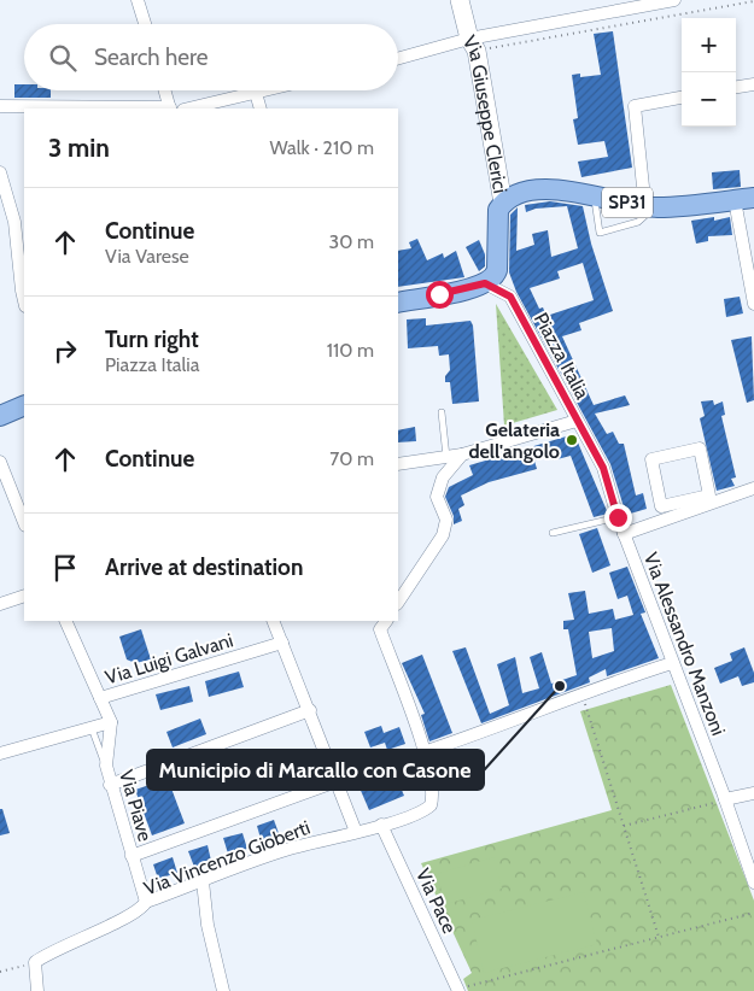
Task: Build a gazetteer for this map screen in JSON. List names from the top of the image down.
{
  "streets": {
    "main road": ["Via Giuseppe Clerici", "SP31"],
    "street": [
      "Piazza Italia",
      "Via Alessandro Manzoni",
      "Via Luigi Galvani",
      "Via Piave",
      "Via Vincenzo Gioberti",
      "Via Pace"
    ]
  },
  "crossings": [
    ["Via Giuseppe Clerici", "SP31"],
    ["Via Giuseppe Clerici", "Piazza Italia"],
    ["Piazza Italia", "Via Alessandro Manzoni"],
    ["Via Piave", "Via Vincenzo Gioberti"],
    ["Via Vincenzo Gioberti", "Via Pace"]
  ],
  "places": ["Gelateria dell'angolo", "Municipio di Marcallo con Casone"],
  "page": {
    "map_buttons": ["+", "−"],
    "search": "Search here",
    "heading": ["3 min", "Walk · 210 m"],
    "list": [
      ["Continue", "Via Varese", "30 m"],
      ["Turn right", "Piazza Italia", "110 m"],
      ["Continue", "70 m"],
      "Arrive at destination"
    ]
  }
}
